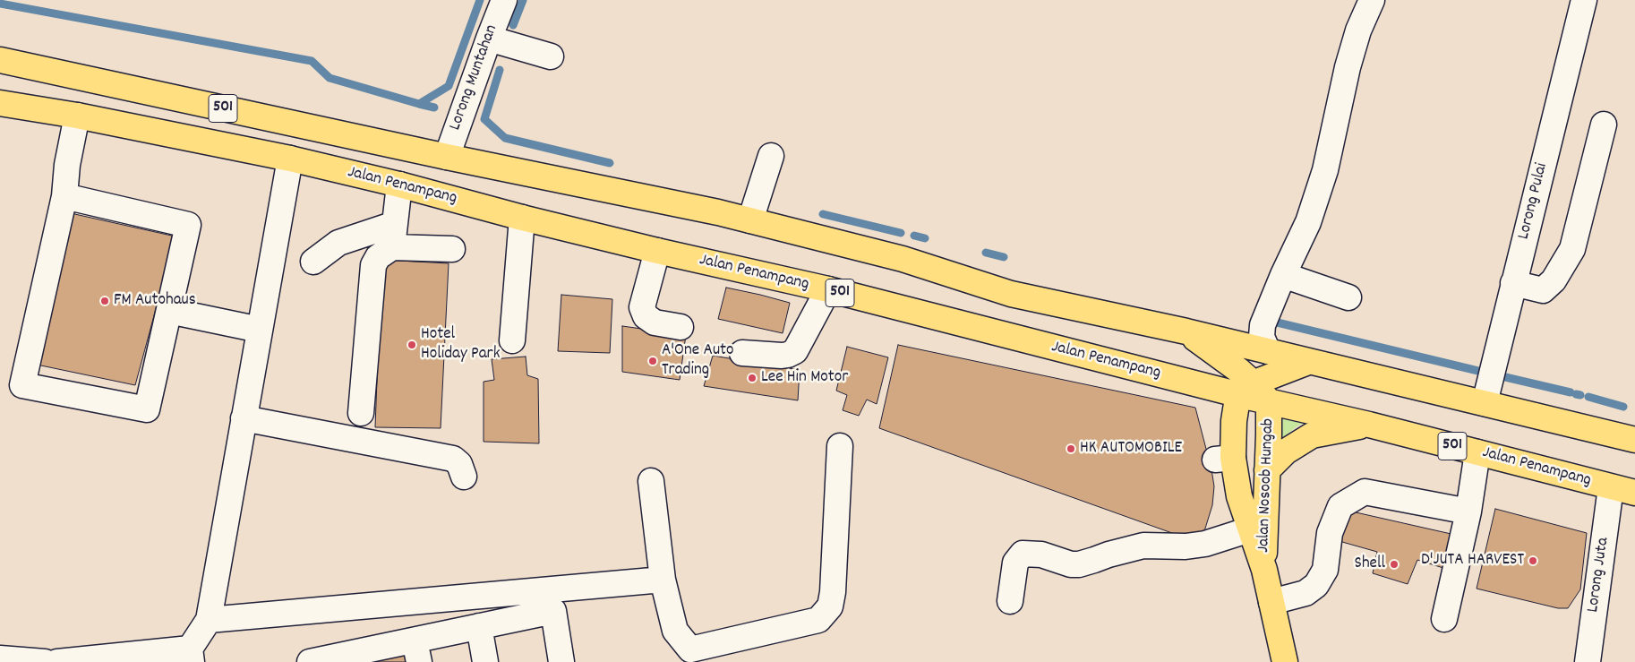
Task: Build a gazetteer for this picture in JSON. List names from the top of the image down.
{
  "streets": {
    "main road": ["501", "Jalan Penampang", "Jalan Nosoob Hungab"],
    "street": ["Lorong Muntahan", "Lorong Pulai", "Lorong Juta"]
  },
  "crossings": [
    ["Lorong Muntahan", "501"],
    ["501", "Lorong Pulai"],
    ["Jalan Penampang", "Jalan Nosoob Hungab"],
    ["Jalan Penampang", "Lorong Juta"]
  ],
  "places": [
    "FM Autohaus",
    "Hotel Holiday Park",
    "A'One Auto Trading",
    "Lee Hin Motor",
    "HK AUTOMOBILE",
    "D'JUTA HARVEST",
    "Shell"
  ]
}
